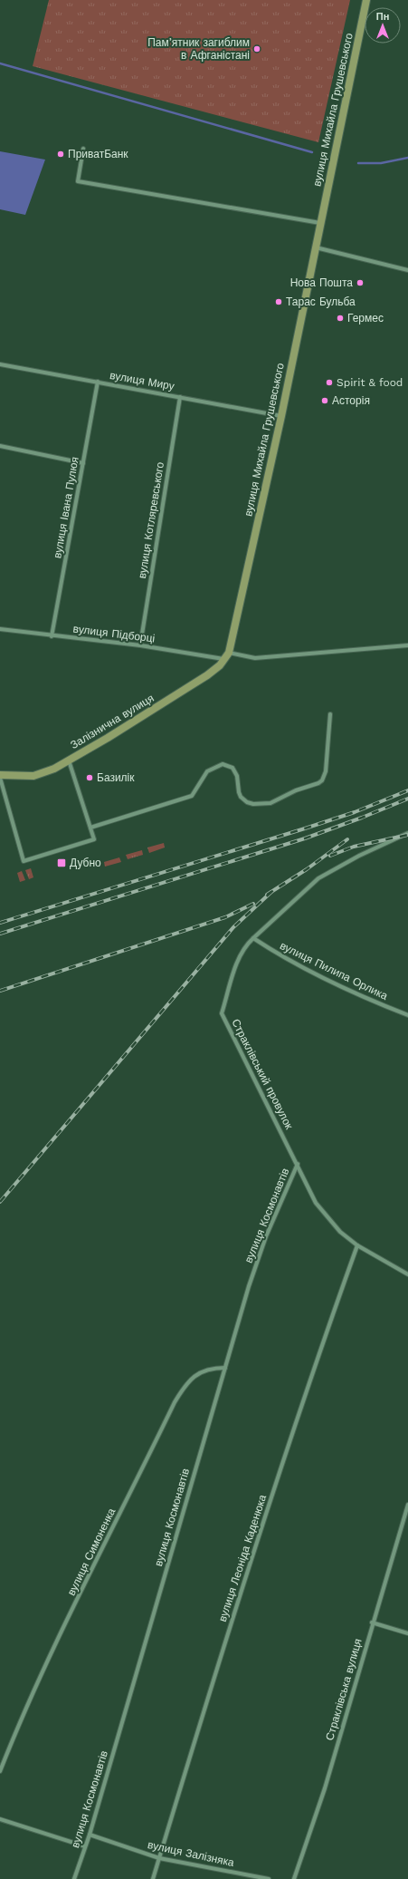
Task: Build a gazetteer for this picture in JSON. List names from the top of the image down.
{
  "streets": {
    "main road": ["вулиця Михайла Грушевського", "Залізнична вулиця"],
    "street": [
      "вулиця Миру",
      "вулиця Івана Пулюя",
      "вулиця Котляревського",
      "вулиця Підборці",
      "вулиця Пилипа Орлика",
      "Страклівський провулок",
      "вулиця Космонавтів",
      "вулиця Симоненка",
      "вулиця Леоніда Каденюка",
      "Страклівська вулиця",
      "вулиця Залізняка"
    ]
  },
  "crossings": [
    ["вулиця Михайла Грушевського", "вулиця Миру"],
    ["вулиця Михайла Грушевського", "вулиця Підборці"],
    ["вулиця Михайла Грушевського", "Залізнична вулиця"],
    ["вулиця Миру", "вулиця Івана Пулюя"],
    ["вулиця Миру", "вулиця Котляревського"],
    ["вулиця Івана Пулюя", "вулиця Підборці"],
    ["вулиця Котляревського", "вулиця Підборці"],
    ["вулиця Підборці", "Залізнична вулиця"],
    ["вулиця Пилипа Орлика", "Страклівський провулок"],
    ["Страклівський провулок", "вулиця Космонавтів"],
    ["Страклівський провулок", "вулиця Леоніда Каденюка"],
    ["вулиця Космонавтів", "вулиця Симоненка"],
    ["вулиця Космонавтів", "вулиця Залізняка"],
    ["вулиця Леоніда Каденюка", "вулиця Залізняка"]
  ],
  "places": {
    "other": [
      "Пам’ятник загиблим в Афганістані",
      "ПриватБанк",
      "Нова Пошта",
      "Тарас Бульба",
      "Гермес",
      "Spirit & food",
      "Асторія",
      "Базилік"
    ],
    "transit": ["Дубно"]
  },
  "north": "top"
}
